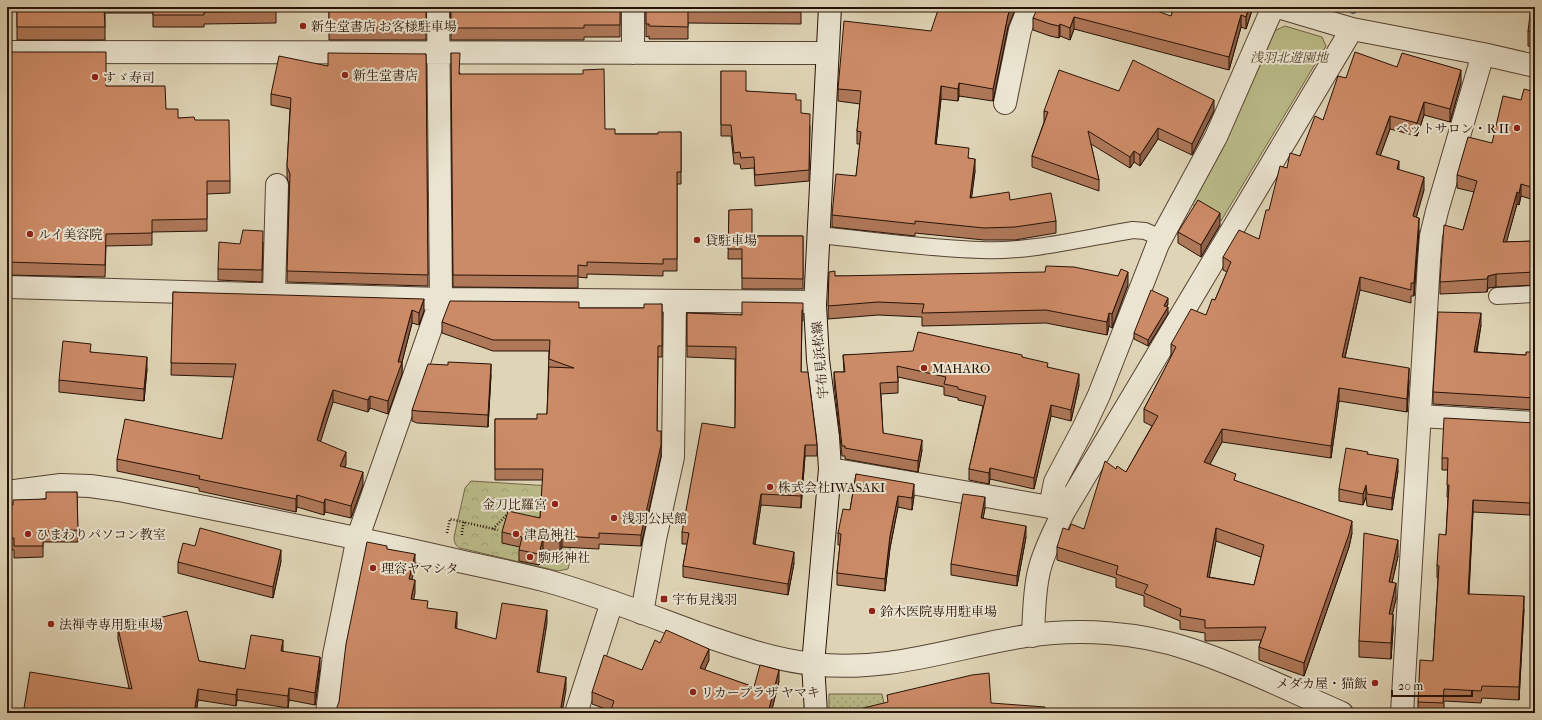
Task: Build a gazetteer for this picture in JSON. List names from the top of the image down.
{
  "streets": {
    "street": ["宇布見浜松線"]
  },
  "parks": ["浅羽北遊園地"],
  "places": {
    "other": [
      "新生堂書店 お客様駐車場",
      "新生堂書店",
      "すゞ寿司",
      "ペットサロン・R II",
      "ルイ美容院",
      "貸駐車場",
      "MAHARO",
      "株式会社IWASAKI",
      "金刀比羅宮",
      "浅羽公民館",
      "ひまわりパソコン教室",
      "津島神社",
      "駒形神社",
      "理容ヤマシタ",
      "鈴木医院専用駐車場",
      "法禅寺専用駐車場",
      "メダカ屋・猫飯",
      "リカープラザ ヤマキ"
    ],
    "transit": ["宇布見浅羽"]
  },
  "scale_bar": "20 m"
}
